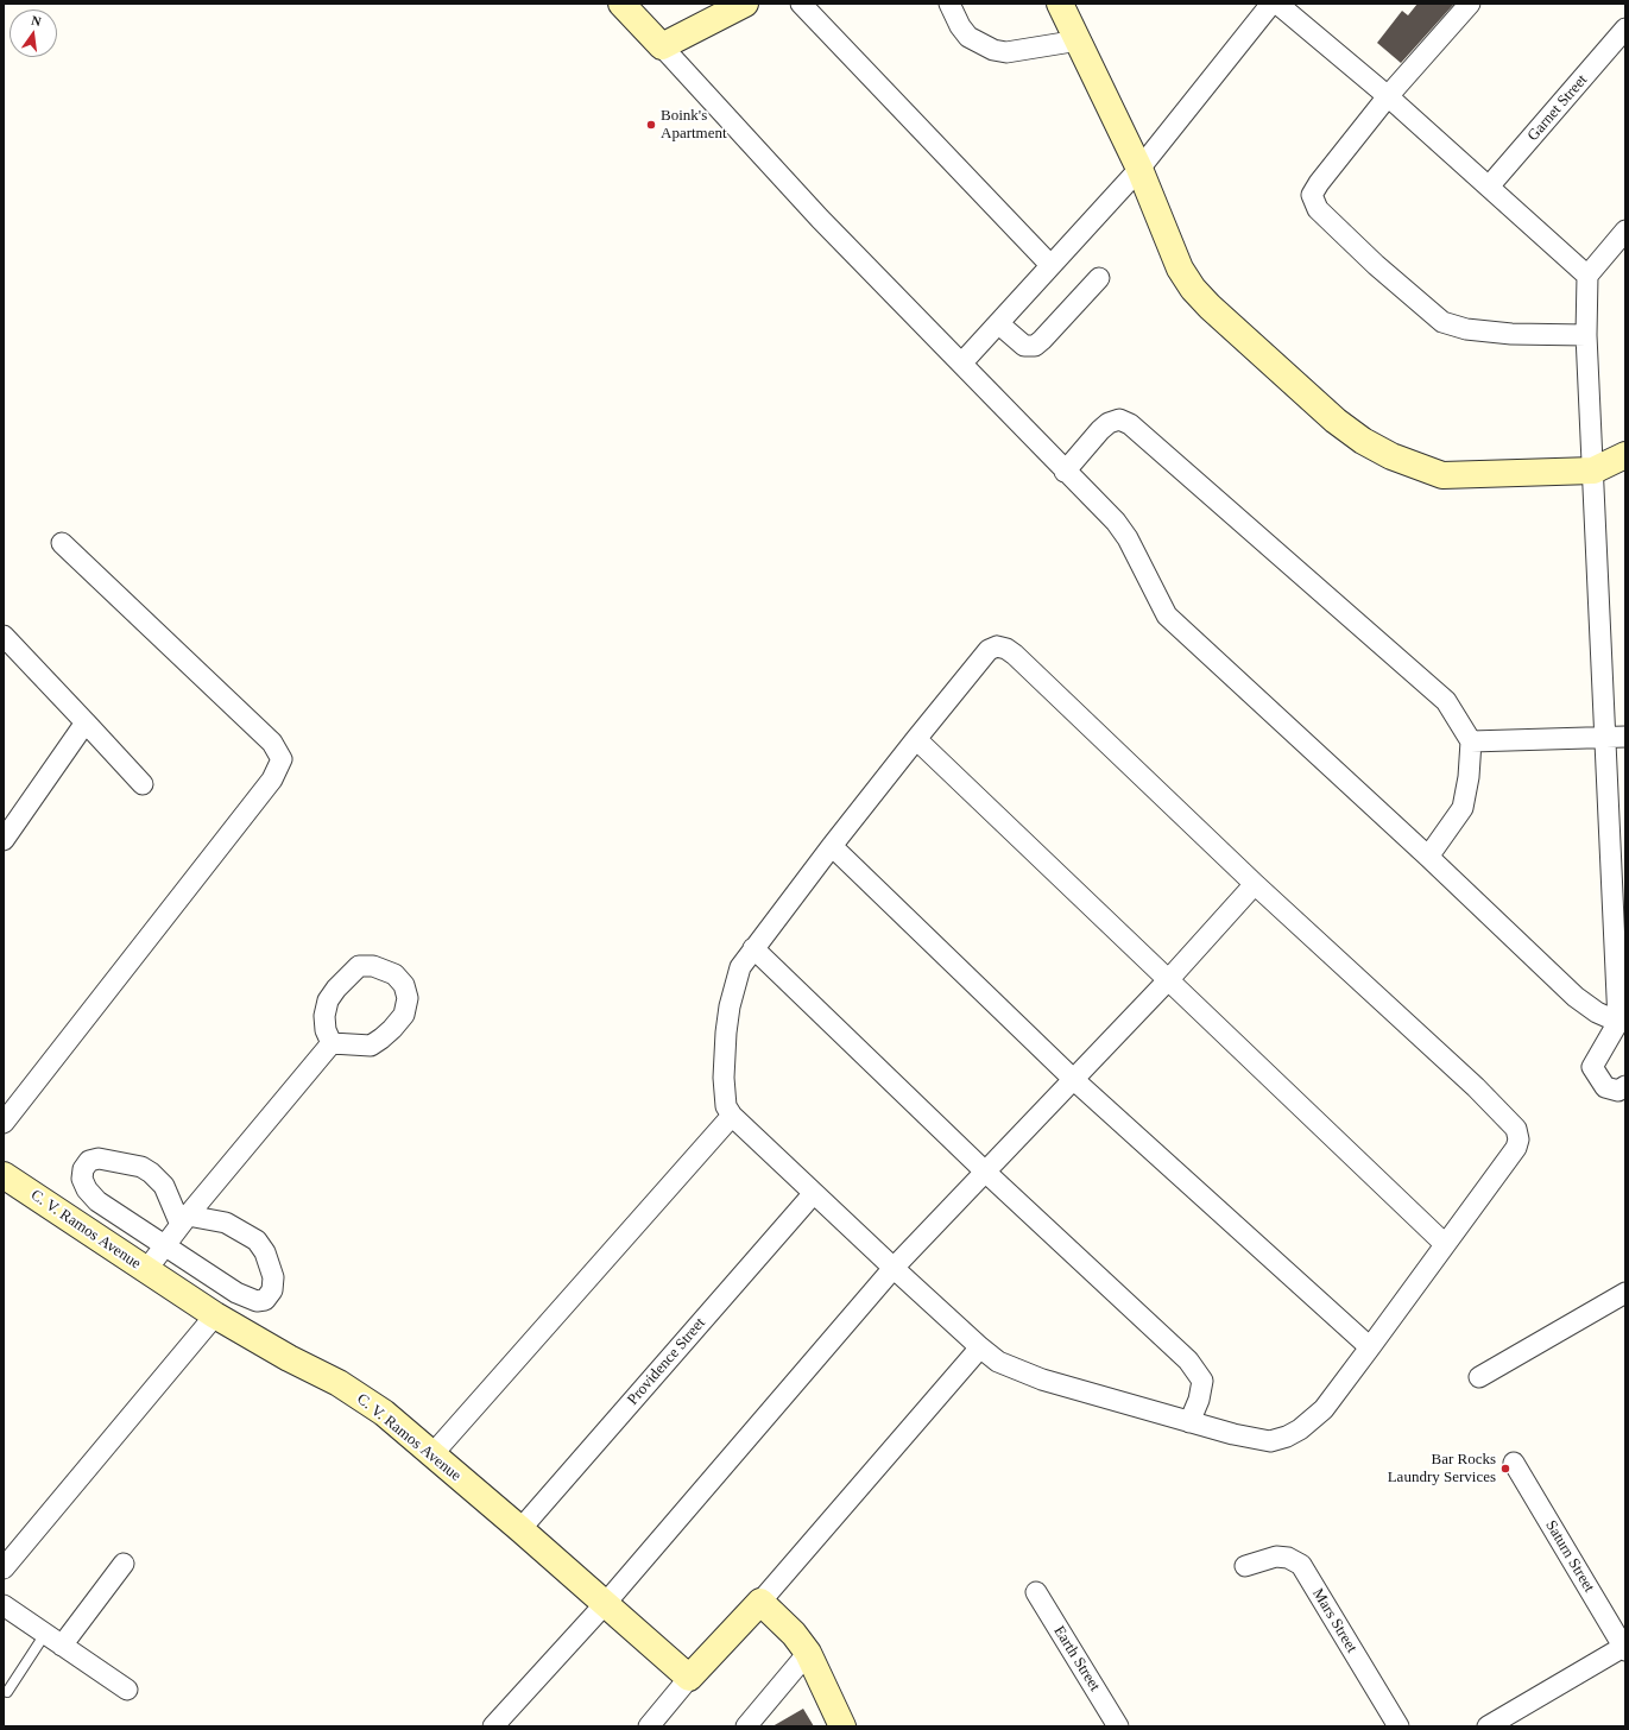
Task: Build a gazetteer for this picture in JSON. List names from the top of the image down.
{
  "streets": {
    "street": [
      "Garnet Street",
      "C. V. Ramos Avenue",
      "Providence Street",
      "Saturn Street",
      "Mars Street",
      "Earth Street"
    ]
  },
  "crossings": [
    ["C. V. Ramos Avenue", "Providence Street"]
  ],
  "places": ["Boink's Apartment", "Bar Rocks Laundry Services"],
  "north": "top"
}
